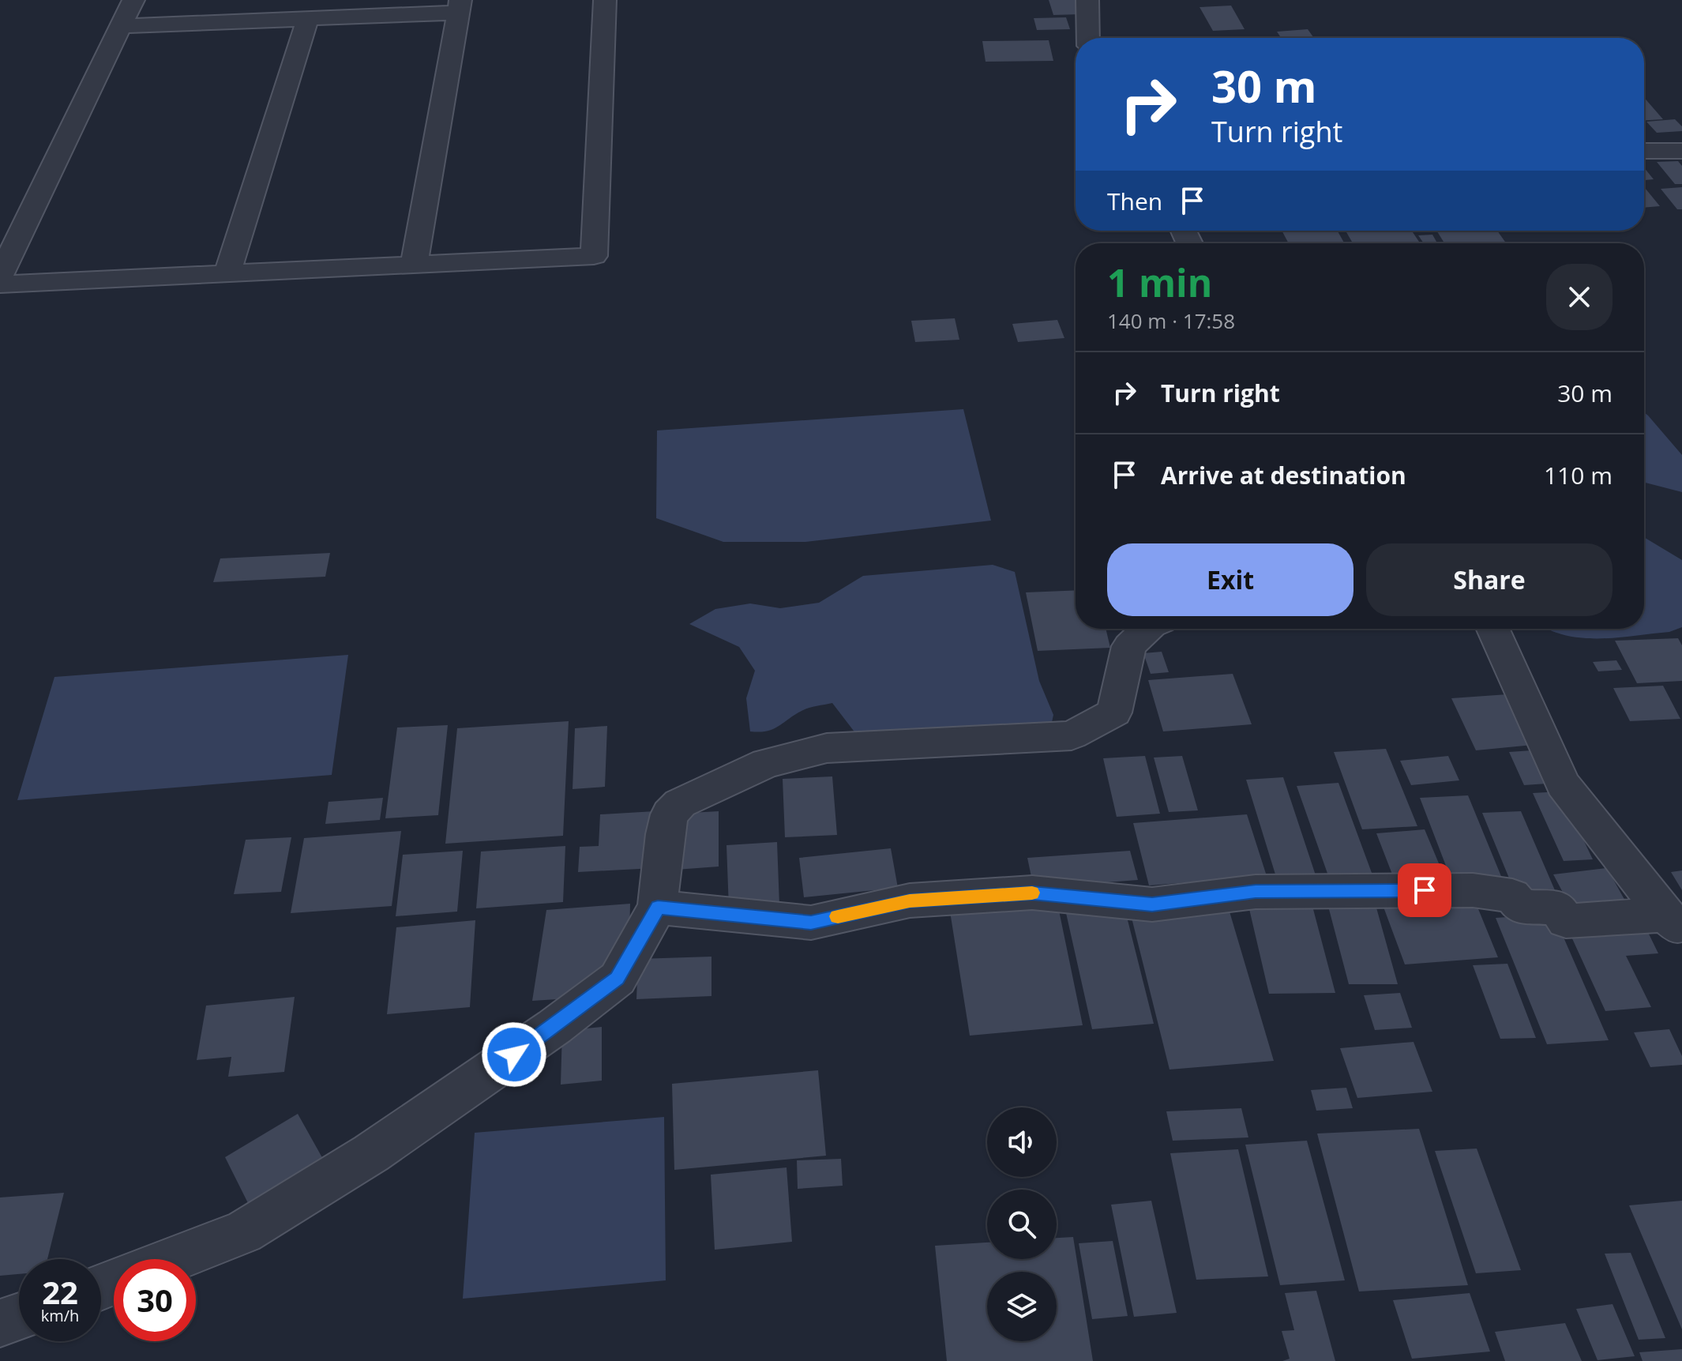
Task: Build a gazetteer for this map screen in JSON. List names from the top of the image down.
{
  "page": {
    "turn": ["30 m", "Turn right"],
    "then": "Then",
    "heading": ["1 min", "140 m · 17:58"],
    "list": [
      {
        "name": "Turn right",
        "value": "30 m"
      },
      {
        "name": "Arrive at destination",
        "value": "110 m"
      }
    ],
    "buttons": ["Exit", "Share"],
    "speed": "22 km/h",
    "limit": "30"
  }
}
